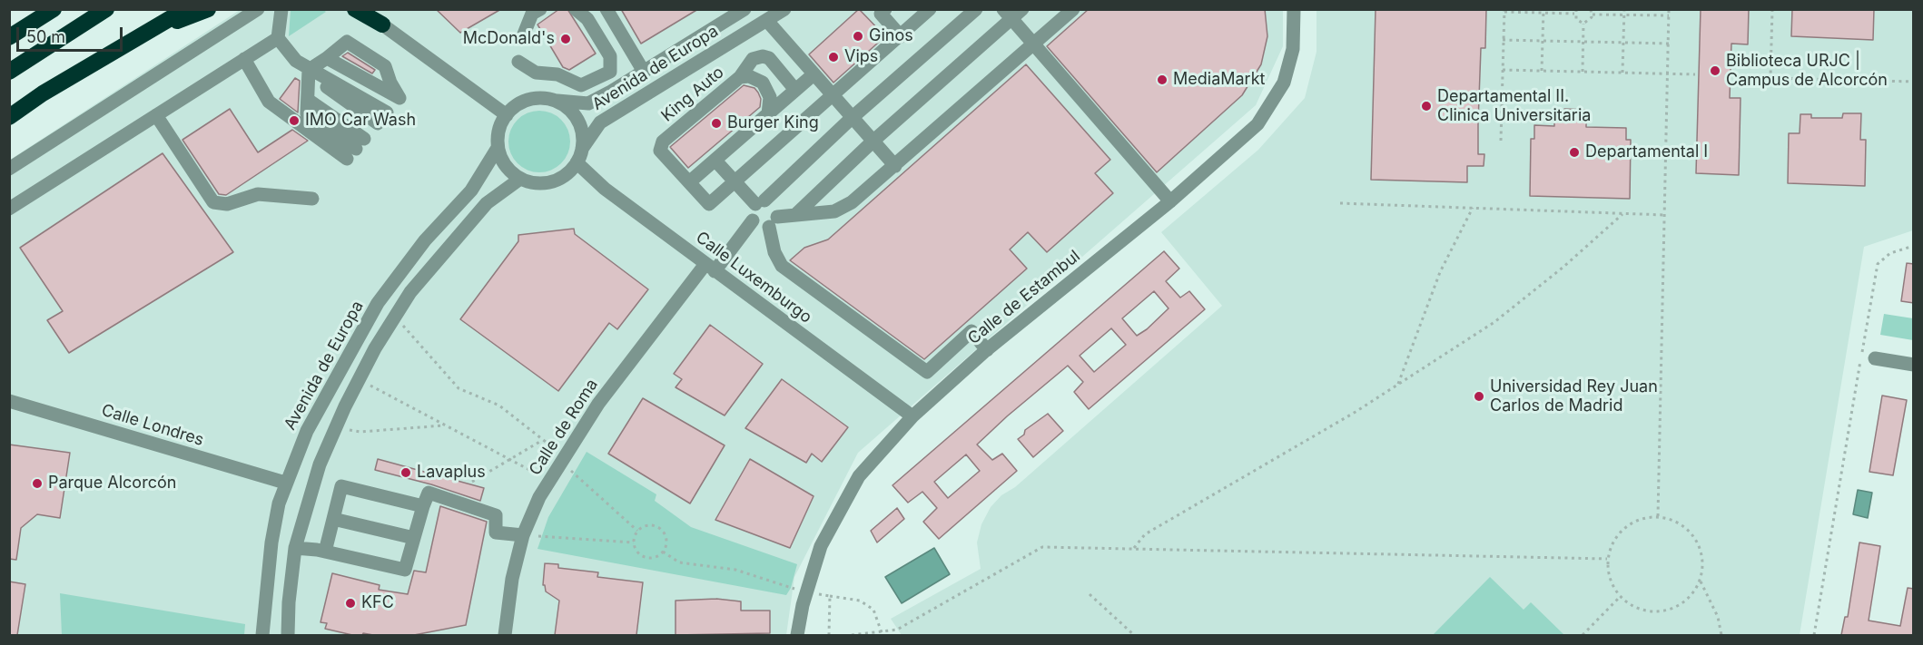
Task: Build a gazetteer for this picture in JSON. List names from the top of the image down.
{
  "streets": {
    "street": [
      "Avenida de Europa",
      "King Auto",
      "Calle Luxemburgo",
      "Calle de Estambul",
      "Calle Londres",
      "Calle de Roma"
    ]
  },
  "crossings": [
    ["Avenida de Europa", "Calle Luxemburgo"],
    ["Avenida de Europa", "Calle Londres"],
    ["Calle Luxemburgo", "Calle de Estambul"],
    ["Calle Luxemburgo", "Calle de Roma"]
  ],
  "places": [
    "Ginos",
    "McDonald's",
    "Vips",
    "Biblioteca URJC | Campus de Alcorcón",
    "MediaMarkt",
    "Departamental II. Clinica Universitaria",
    "IMO Car Wash",
    "Burger King",
    "Departamental I",
    "Universidad Rey Juan Carlos de Madrid",
    "Lavaplus",
    "Parque Alcorcón",
    "KFC"
  ],
  "scale_bar": "50 m"
}
